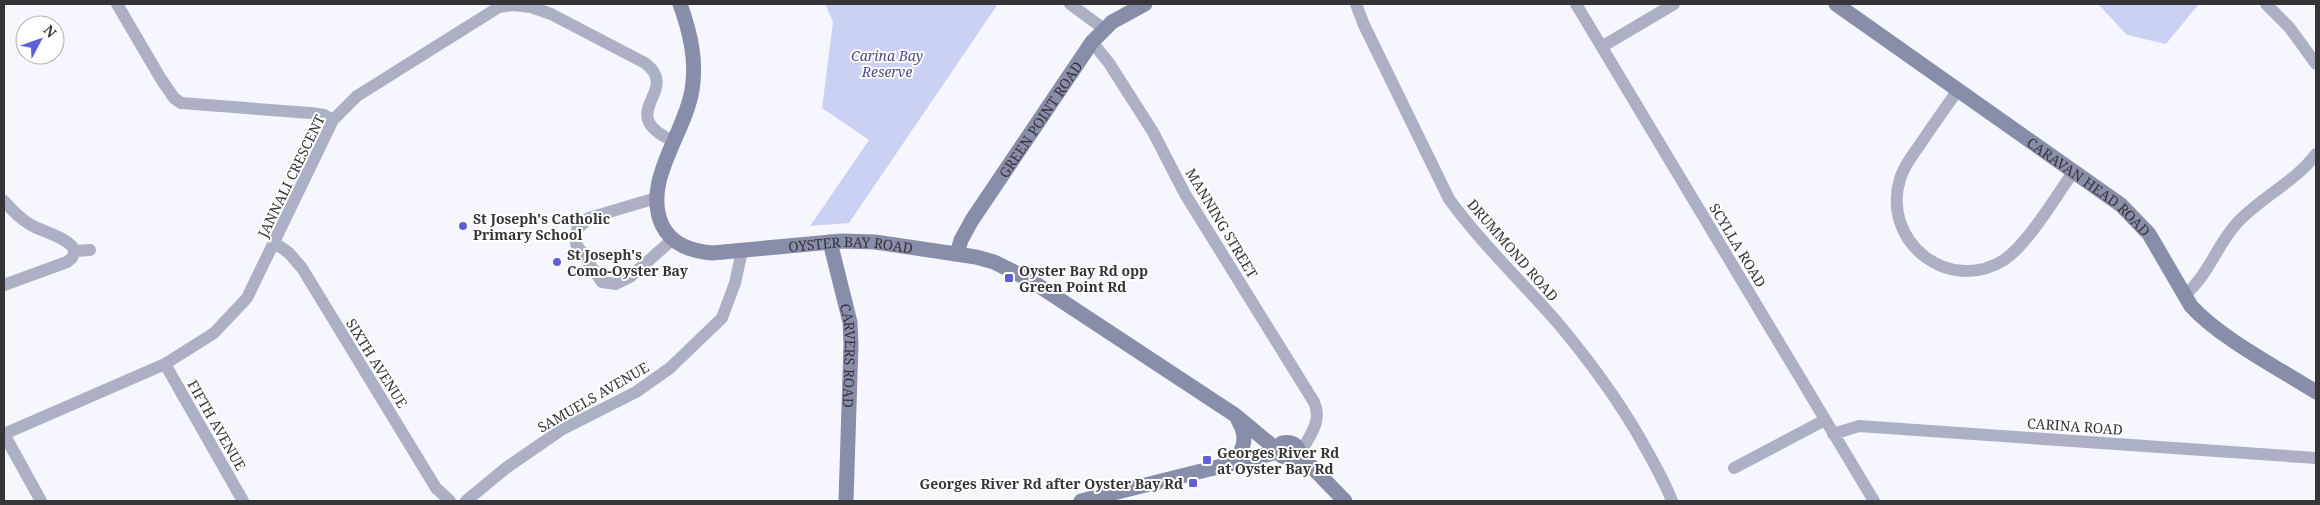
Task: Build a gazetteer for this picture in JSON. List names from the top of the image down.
{
  "streets": {
    "street": [
      "GREEN POINT ROAD",
      "JANNALI CRESCENT",
      "CARAVAN HEAD ROAD",
      "MANNING STREET",
      "SCYLLA ROAD",
      "OYSTER BAY ROAD",
      "DRUMMOND ROAD",
      "CARVERS ROAD",
      "SIXTH AVENUE",
      "SAMUELS AVENUE",
      "FIFTH AVENUE",
      "CARINA ROAD"
    ]
  },
  "crossings": [
    ["GREEN POINT ROAD", "MANNING STREET"],
    ["GREEN POINT ROAD", "OYSTER BAY ROAD"],
    ["JANNALI CRESCENT", "OYSTER BAY ROAD"],
    ["JANNALI CRESCENT", "SIXTH AVENUE"],
    ["JANNALI CRESCENT", "FIFTH AVENUE"],
    ["SCYLLA ROAD", "CARINA ROAD"],
    ["OYSTER BAY ROAD", "CARVERS ROAD"],
    ["OYSTER BAY ROAD", "SAMUELS AVENUE"]
  ],
  "parks": ["Carina Bay Reserve"],
  "places": {
    "other": ["St Joseph's Catholic Primary School", "St Joseph's Como-Oyster Bay"],
    "transit": ["Oyster Bay Rd opp Green Point Rd", "Georges River Rd at Oyster Bay Rd", "Georges River Rd after Oyster Bay Rd"]
  },
  "north": "top right"
}
